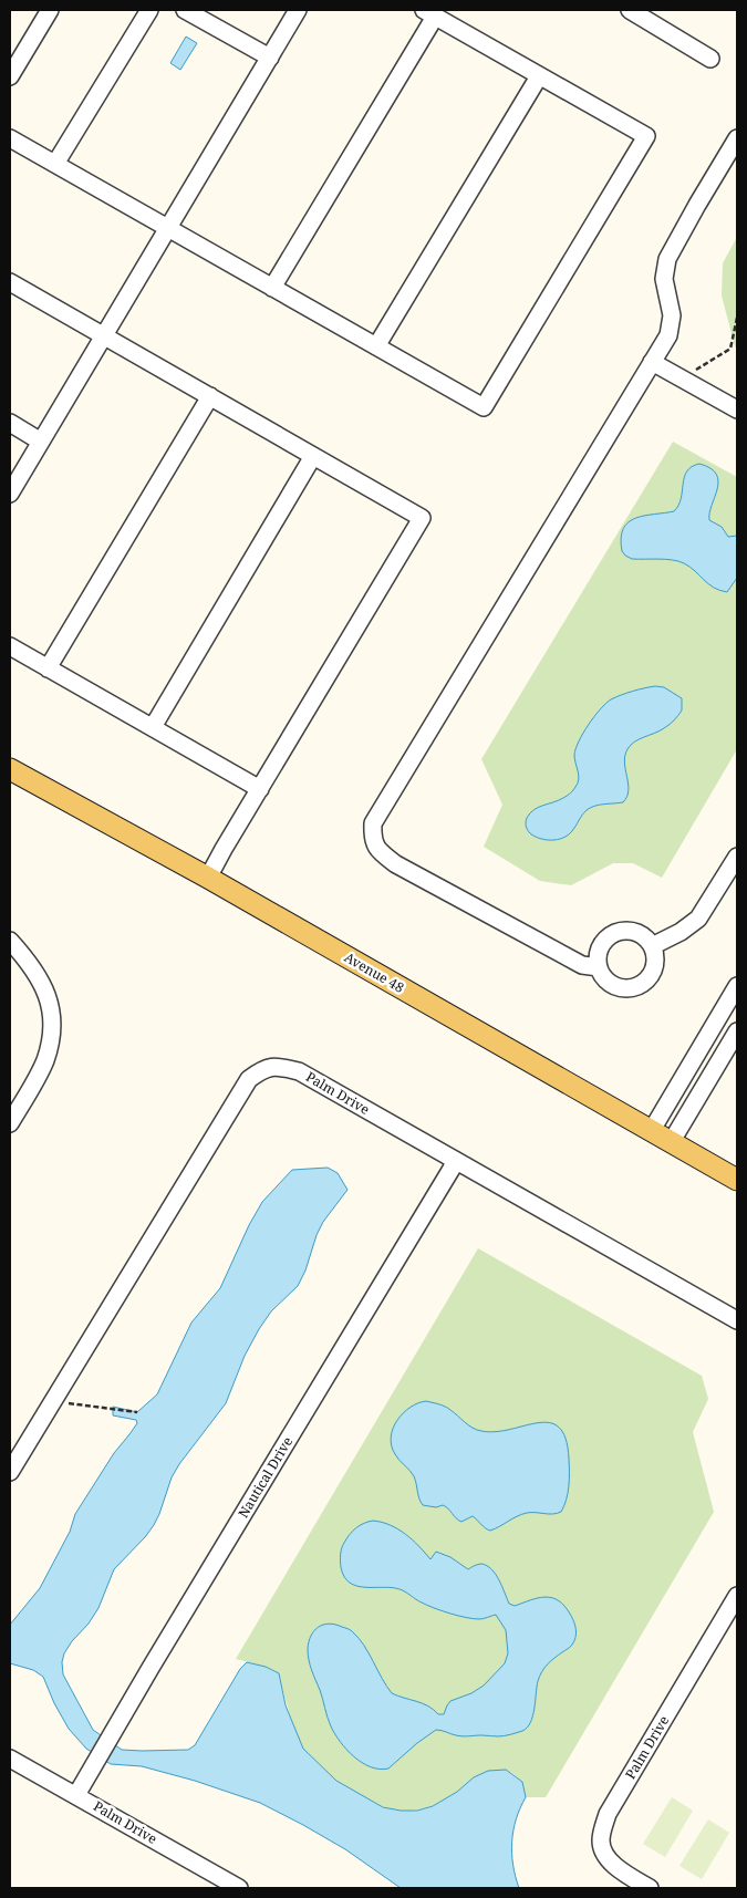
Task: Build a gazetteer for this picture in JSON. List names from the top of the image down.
{
  "streets": {
    "main road": ["Avenue 48"],
    "street": ["Palm Drive", "Nautical Drive"]
  },
  "crossings": [
    ["Palm Drive", "Nautical Drive"]
  ]
}
